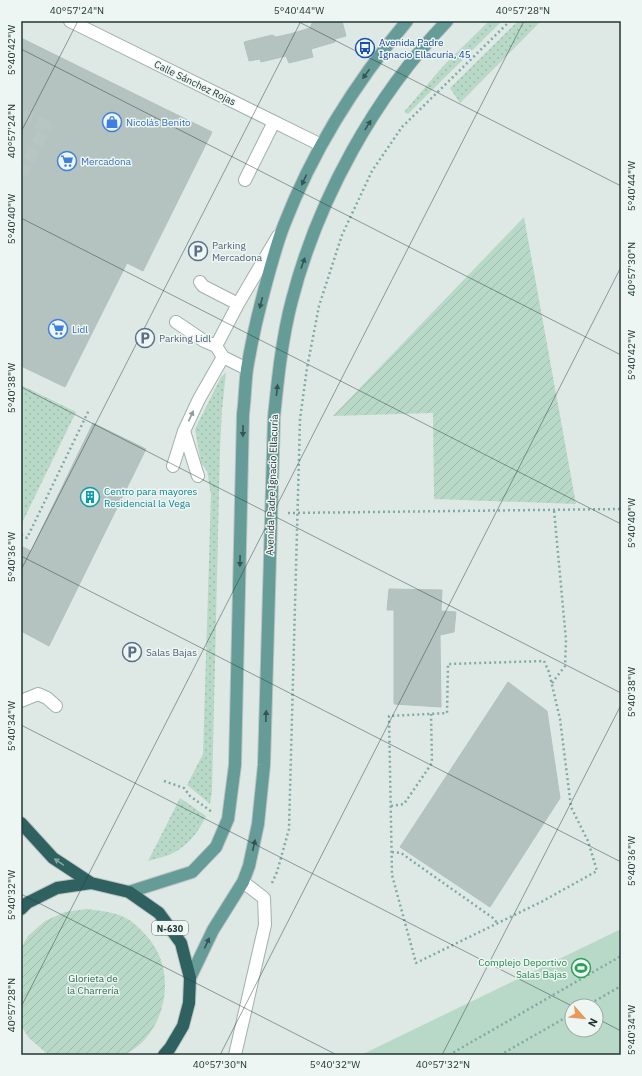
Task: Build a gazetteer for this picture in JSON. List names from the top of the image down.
{
  "streets": {
    "highway": ["N-630"],
    "main road": ["Avenida Padre Ignacio Ellacuría"],
    "street": ["Calle Sánchez Rojas"]
  },
  "crossings": [
    ["Avenida Padre Ignacio Ellacuría", "N-630"]
  ],
  "parks": ["Glorieta de la Charrería"],
  "places": {
    "bus stop": ["Avenida Padre Ignacio Ellacuría, 45"],
    "shop": ["Nicolás Benito"],
    "supermarket": ["Mercadona", "Lidl"],
    "parking": ["Parking Mercadona", "Parking Lidl", "Salas Bajas"],
    "building": ["Centro para mayores Residencial la Vega"],
    "sports": ["Complejo Deportivo Salas Bajas"]
  },
  "north": "bottom right",
  "coordinates": [
    "40°57'24\"N",
    "5°40'44\"W",
    "40°57'28\"N",
    "5°40'42\"W",
    "5°40'40\"W",
    "40°57'30\"N",
    "5°40'38\"W",
    "5°40'36\"W",
    "5°40'34\"W",
    "5°40'32\"W",
    "40°57'32\"N"
  ]
}
